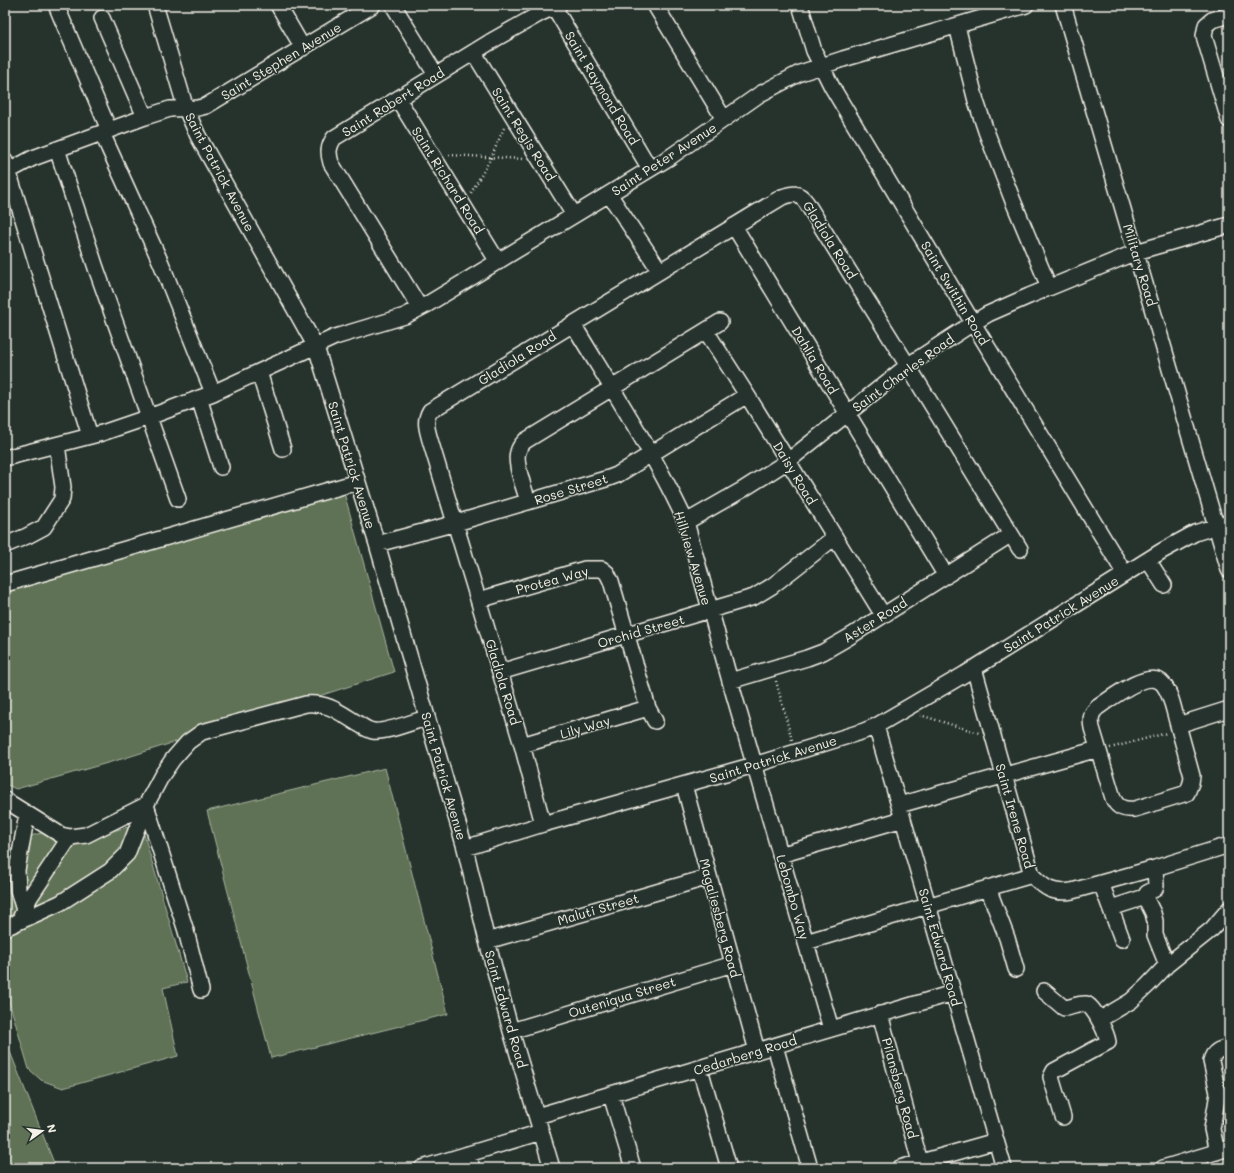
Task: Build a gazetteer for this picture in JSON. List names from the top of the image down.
{
  "streets": {
    "street": [
      "Saint Stephen Avenue",
      "Saint Raymond Road",
      "Saint Robert Road",
      "Saint Regis Road",
      "Saint Peter Avenue",
      "Saint Patrick Avenue",
      "Saint Richard Road",
      "Gladiola Road",
      "Military Road",
      "Saint Swithin Road",
      "Dahlia Road",
      "Saint Charles Road",
      "Daisy Road",
      "Rose Street",
      "Hillview Avenue",
      "Protea Way",
      "Aster Road",
      "Orchid Street",
      "Lily Way",
      "Saint Irene Road",
      "Lebombo Way",
      "Maluti Street",
      "Magaliesberg Road",
      "Saint Edward Road",
      "Outeniqua Street",
      "Cedarberg Road",
      "Pilansberg Road"
    ]
  },
  "crossings": [
    ["Saint Stephen Avenue", "Saint Patrick Avenue"],
    ["Saint Raymond Road", "Saint Robert Road"],
    ["Saint Raymond Road", "Saint Peter Avenue"],
    ["Saint Robert Road", "Saint Regis Road"],
    ["Saint Robert Road", "Saint Peter Avenue"],
    ["Saint Robert Road", "Saint Richard Road"],
    ["Saint Regis Road", "Saint Peter Avenue"],
    ["Saint Peter Avenue", "Saint Patrick Avenue"],
    ["Saint Peter Avenue", "Saint Richard Road"],
    ["Saint Peter Avenue", "Saint Swithin Road"],
    ["Saint Patrick Avenue", "Gladiola Road"],
    ["Saint Patrick Avenue", "Military Road"],
    ["Saint Patrick Avenue", "Saint Swithin Road"],
    ["Saint Patrick Avenue", "Rose Street"],
    ["Saint Patrick Avenue", "Hillview Avenue"],
    ["Saint Patrick Avenue", "Saint Irene Road"],
    ["Saint Patrick Avenue", "Lebombo Way"],
    ["Saint Patrick Avenue", "Magaliesberg Road"],
    ["Saint Patrick Avenue", "Saint Edward Road"],
    ["Gladiola Road", "Dahlia Road"],
    ["Gladiola Road", "Saint Charles Road"],
    ["Gladiola Road", "Rose Street"],
    ["Gladiola Road", "Hillview Avenue"],
    ["Gladiola Road", "Protea Way"],
    ["Gladiola Road", "Orchid Street"],
    ["Gladiola Road", "Lily Way"],
    ["Military Road", "Saint Charles Road"],
    ["Saint Swithin Road", "Saint Charles Road"],
    ["Dahlia Road", "Saint Charles Road"],
    ["Dahlia Road", "Aster Road"],
    ["Saint Charles Road", "Daisy Road"],
    ["Saint Charles Road", "Hillview Avenue"],
    ["Daisy Road", "Rose Street"],
    ["Daisy Road", "Aster Road"],
    ["Daisy Road", "Orchid Street"],
    ["Rose Street", "Hillview Avenue"],
    ["Hillview Avenue", "Aster Road"],
    ["Hillview Avenue", "Orchid Street"],
    ["Hillview Avenue", "Lebombo Way"],
    ["Protea Way", "Orchid Street"],
    ["Protea Way", "Lily Way"],
    ["Orchid Street", "Lily Way"],
    ["Saint Irene Road", "Lebombo Way"],
    ["Saint Irene Road", "Saint Edward Road"],
    ["Lebombo Way", "Cedarberg Road"],
    ["Maluti Street", "Magaliesberg Road"],
    ["Maluti Street", "Saint Edward Road"],
    ["Magaliesberg Road", "Outeniqua Street"],
    ["Magaliesberg Road", "Cedarberg Road"],
    ["Saint Edward Road", "Outeniqua Street"],
    ["Saint Edward Road", "Cedarberg Road"],
    ["Cedarberg Road", "Pilansberg Road"]
  ],
  "north": "right"
}
